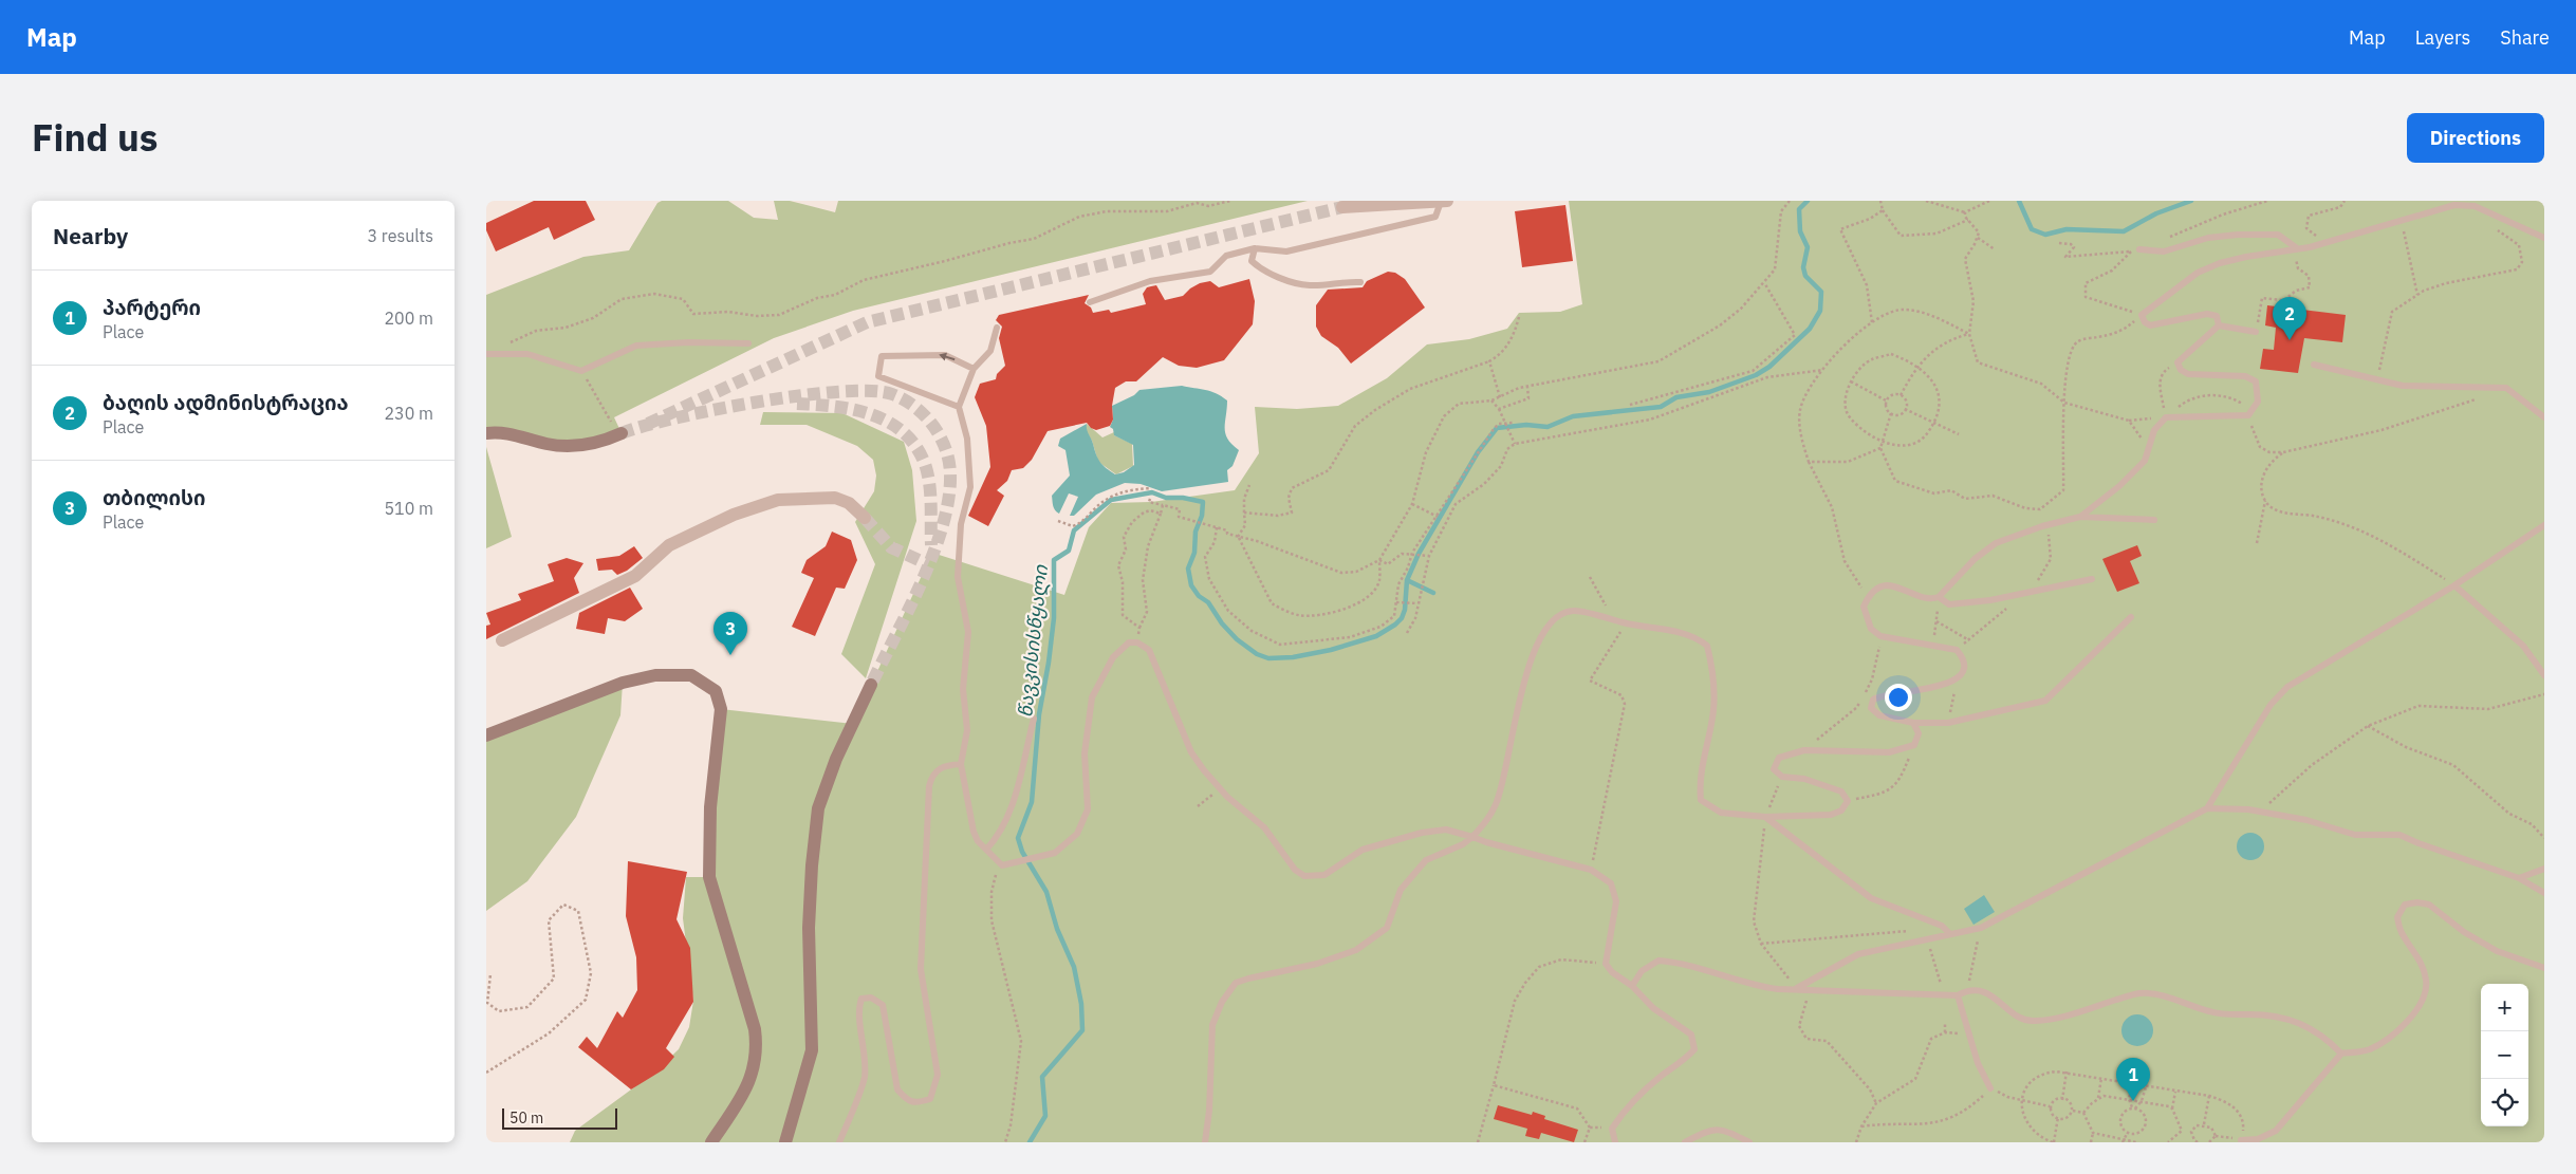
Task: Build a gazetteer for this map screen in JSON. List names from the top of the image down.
{
  "water": ["წავკისისწყალი"],
  "scale_bar": "50 m",
  "page": {
    "header": "Map",
    "nav": ["Map", "Layers", "Share"],
    "title": "Find us",
    "buttons": "Directions",
    "heading": ["Nearby", "3 results"],
    "list": [
      {
        "mark": "1",
        "name": "პარტერი",
        "note": "Place",
        "value": "200 m"
      },
      {
        "mark": "2",
        "name": "ბაღის ადმინისტრაცია",
        "note": "Place",
        "value": "230 m"
      },
      {
        "mark": "3",
        "name": "თბილისი",
        "note": "Place",
        "value": "510 m"
      }
    ],
    "pins": ["2", "3", "1"],
    "map_buttons": ["+", "−"],
    "scale": "50 m"
  }
}
